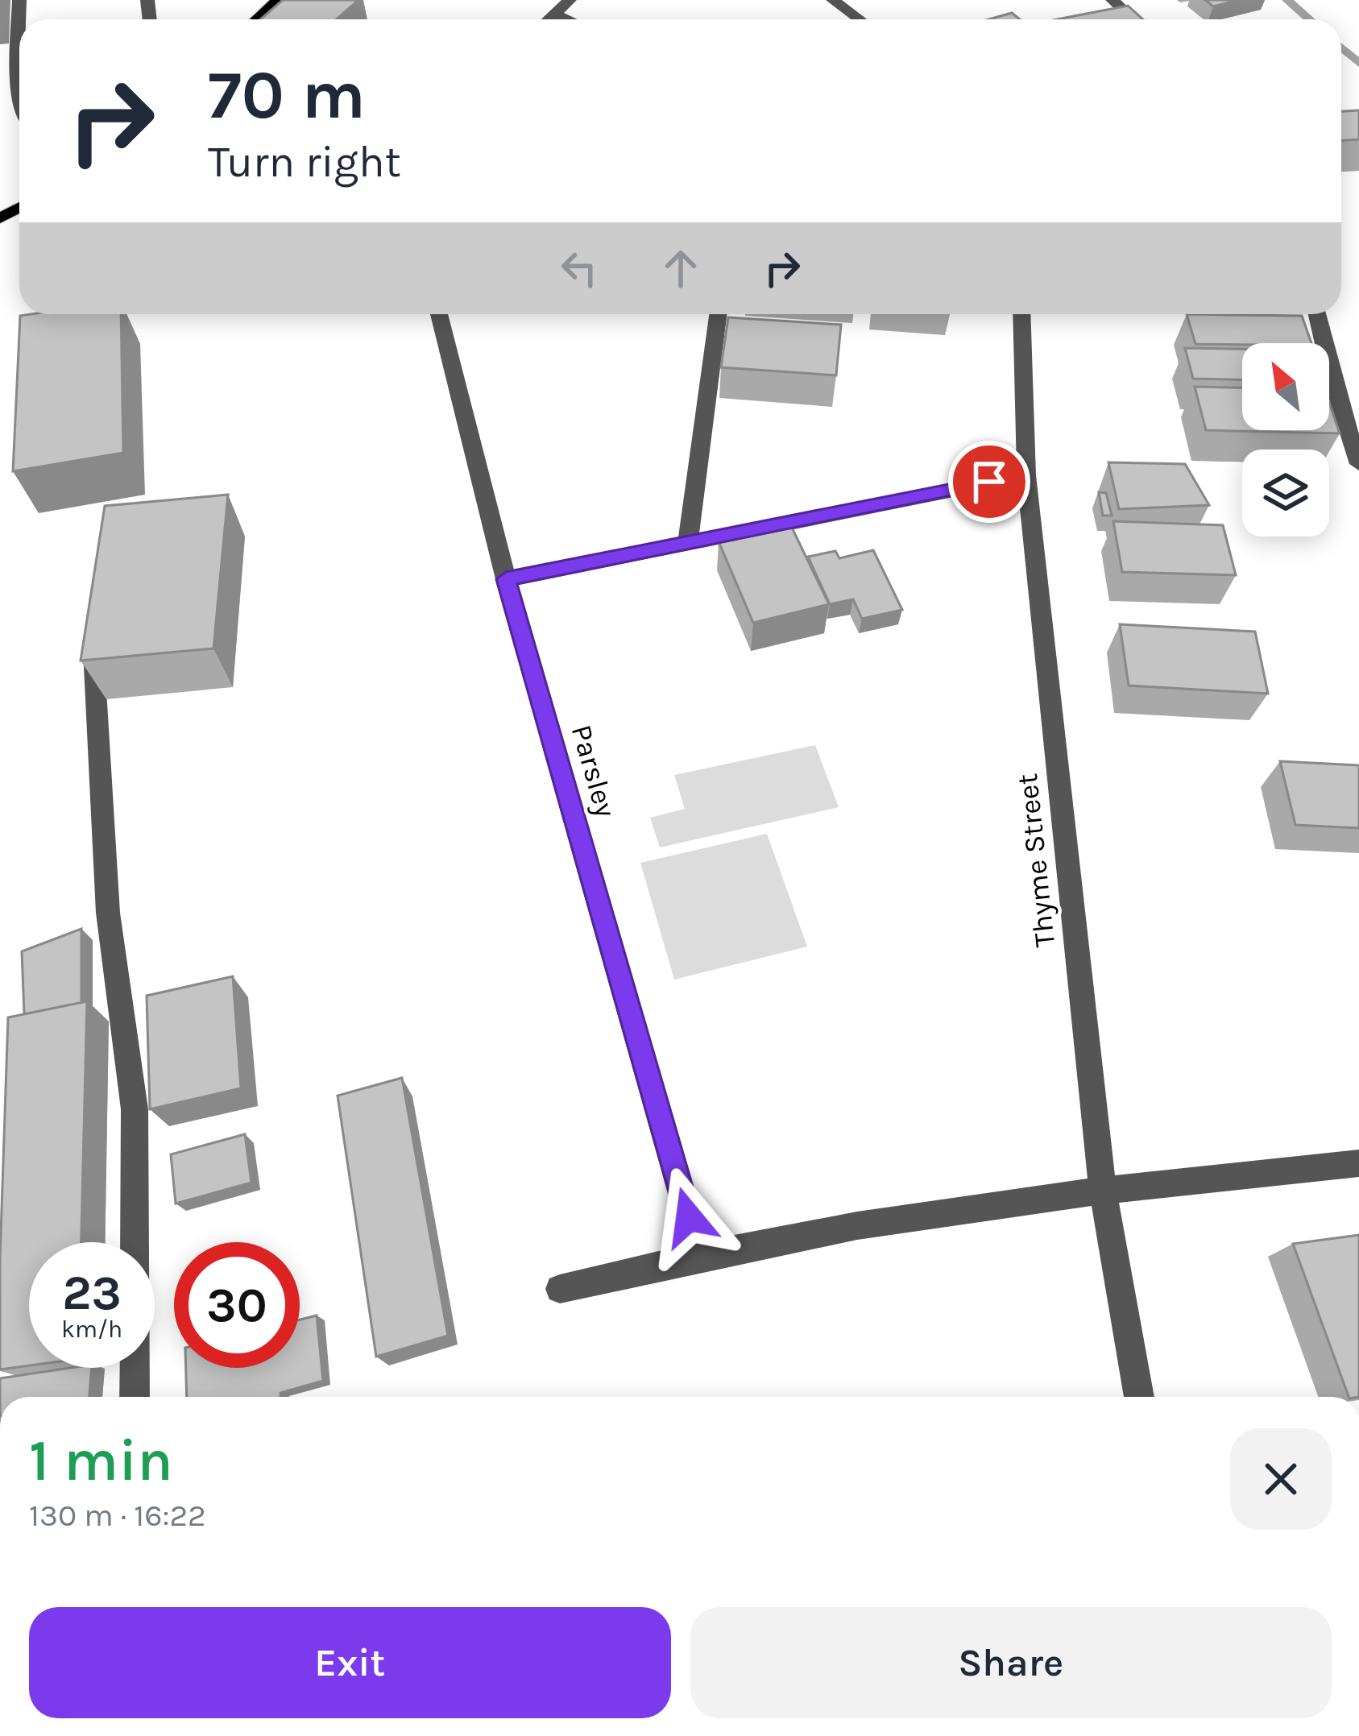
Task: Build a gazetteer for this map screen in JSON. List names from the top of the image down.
{
  "streets": {
    "street": ["Parsley", "Thyme Street"]
  },
  "north": "top left",
  "page": {
    "turn": ["70 m", "Turn right"],
    "speed": "23 km/h",
    "limit": "30",
    "heading": ["1 min", "130 m · 16:22"],
    "buttons": ["Exit", "Share"]
  }
}
